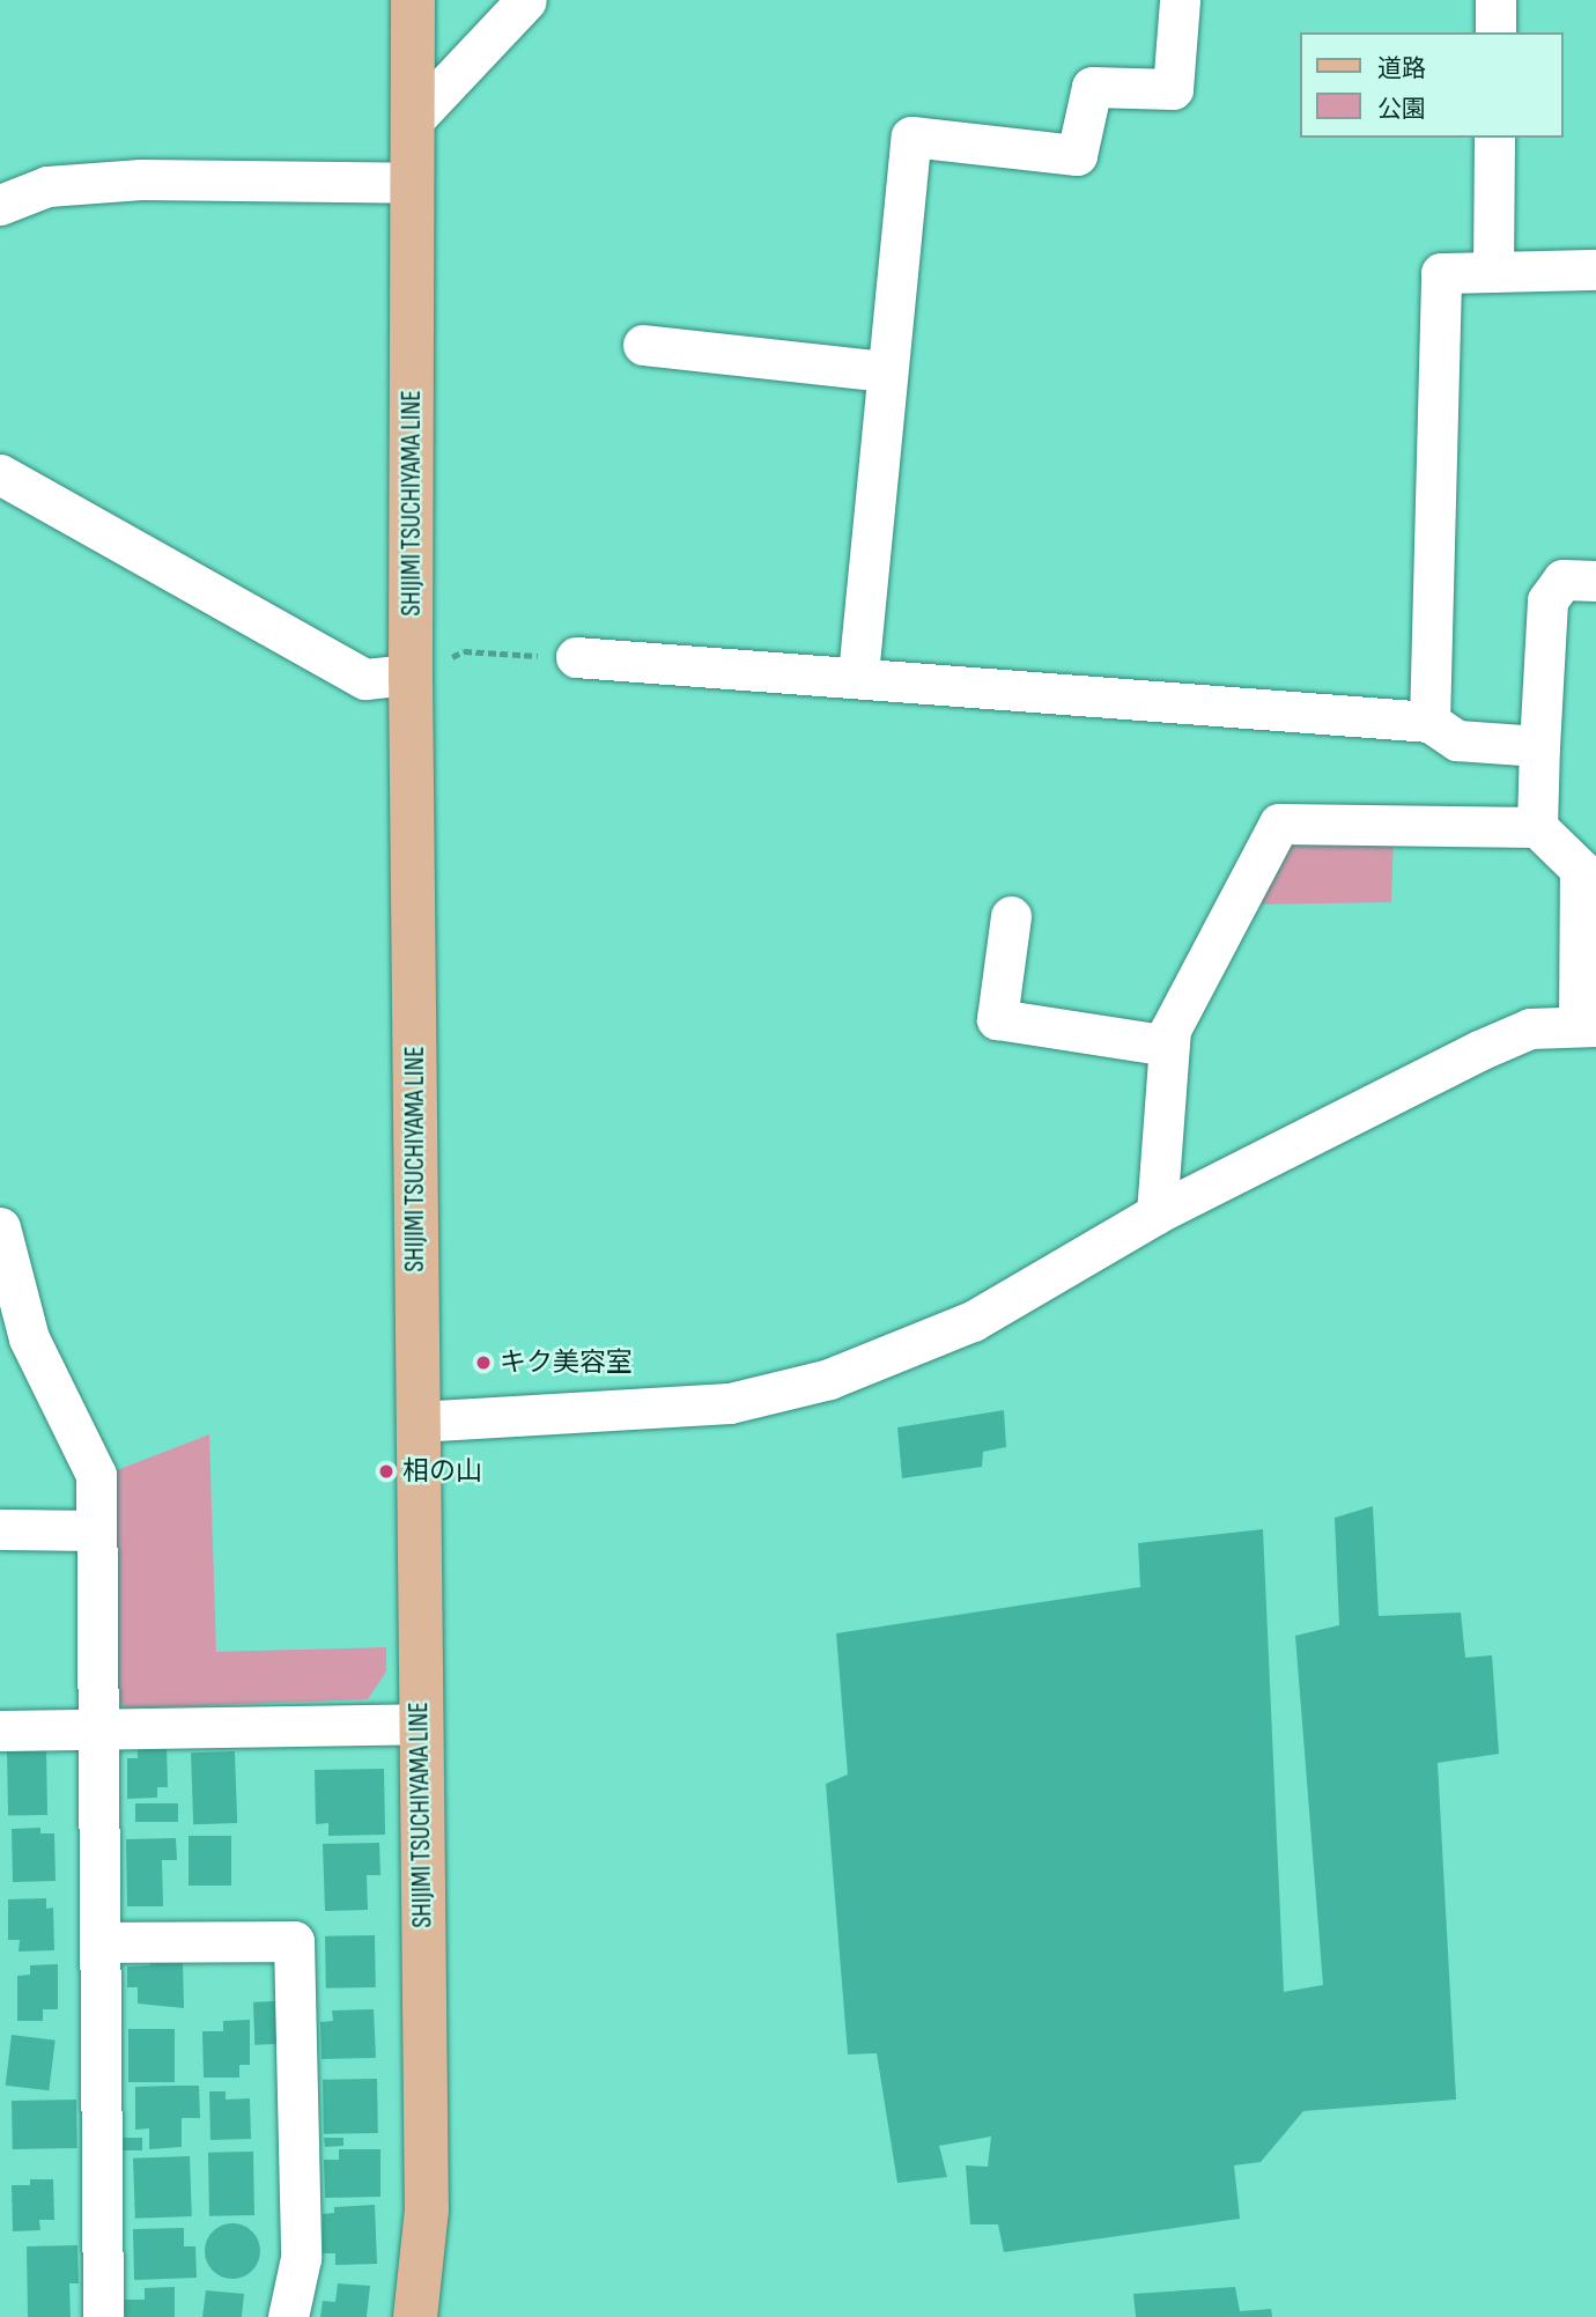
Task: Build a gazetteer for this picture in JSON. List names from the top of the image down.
{
  "streets": {
    "main road": ["SHIJIMI TSUCHIYAMA LINE"]
  },
  "places": ["キク美容室", "相の山"],
  "legend": ["道路", "公園"]
}
